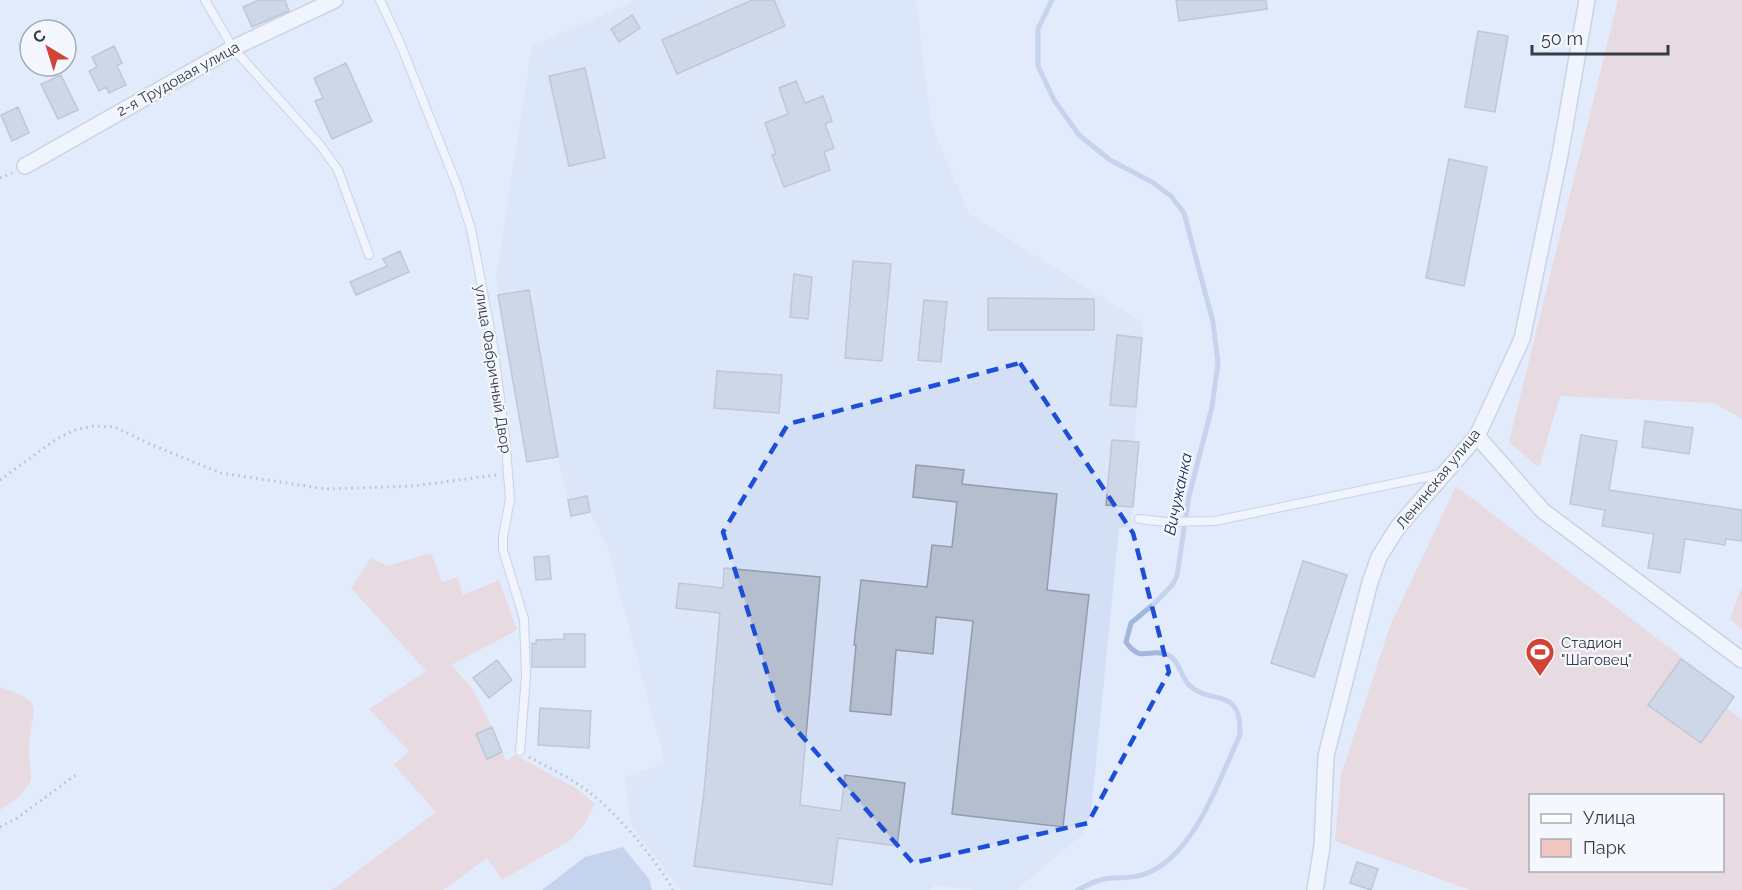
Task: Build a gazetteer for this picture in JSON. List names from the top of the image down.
{
  "streets": {
    "street": ["2-я Трудовая улица", "Ленинская улица"],
    "lane": ["улица Фабричный Двор"]
  },
  "water": ["Вичужанка"],
  "places": {
    "sports": ["Стадион \"Шаговец\""]
  },
  "legend": ["Улица", "Парк"],
  "scale_bar": "50 m",
  "north": "top left"
}
